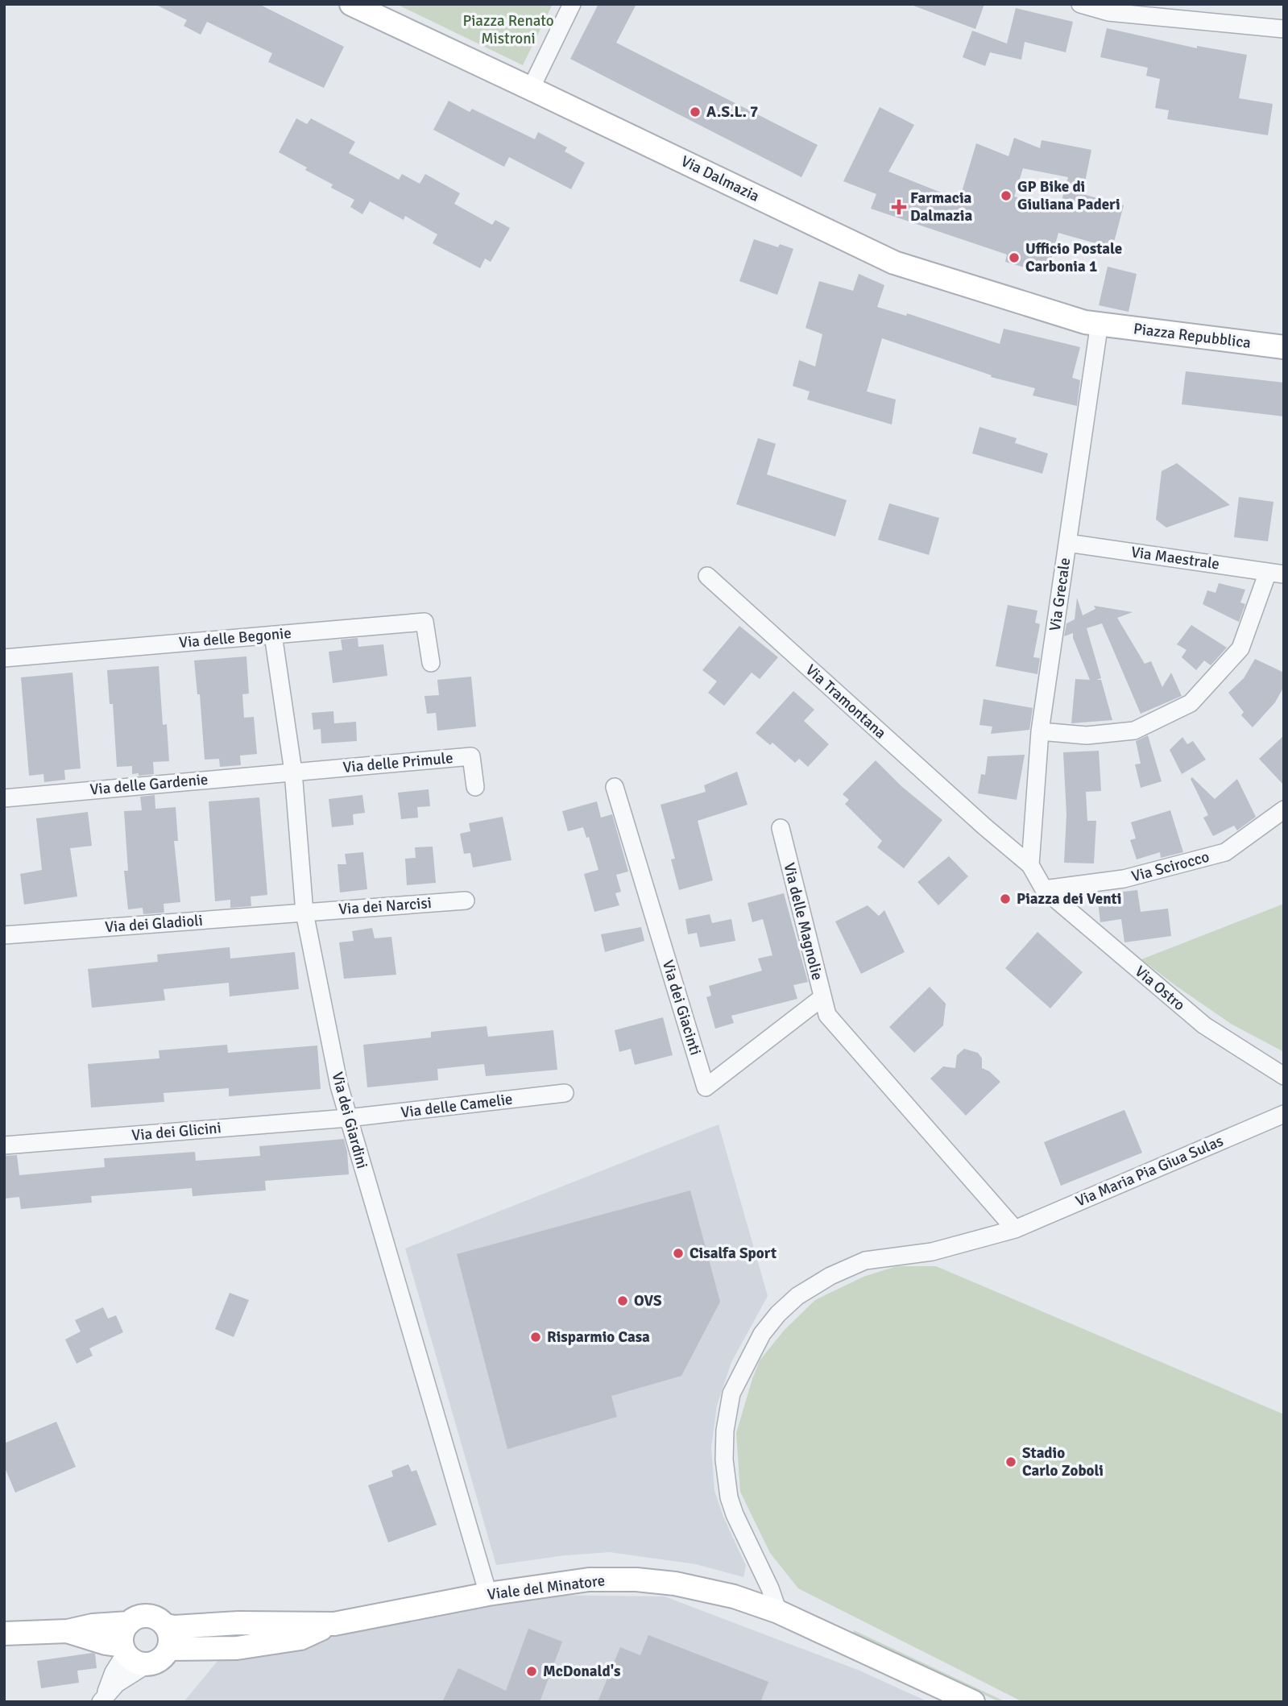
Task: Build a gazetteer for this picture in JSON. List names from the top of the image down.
{
  "streets": {
    "main road": ["Via Dalmazia", "Piazza Repubblica", "Viale del Minatore"],
    "street": [
      "Via Maestrale",
      "Via Grecale",
      "Via delle Begonie",
      "Via Tramontana",
      "Via delle Primule",
      "Via delle Gardenie",
      "Via Scirocco",
      "Via dei Narcisi",
      "Via delle Magnolie",
      "Via dei Gladioli",
      "Via Ostro",
      "Via dei Giacinti",
      "Via delle Camelie",
      "Via dei Giardini",
      "Via dei Glicini",
      "Via Maria Pia Giua Sulas"
    ]
  },
  "crossings": [
    ["Via Dalmazia", "Piazza Repubblica"],
    ["Via Dalmazia", "Via Grecale"],
    ["Piazza Repubblica", "Via Grecale"],
    ["Via Maestrale", "Via Grecale"],
    ["Via Grecale", "Via Tramontana"],
    ["Via delle Begonie", "Via dei Giardini"],
    ["Via delle Primule", "Via delle Gardenie"],
    ["Via delle Primule", "Via dei Giardini"],
    ["Via delle Gardenie", "Via dei Giardini"],
    ["Via Scirocco", "Via Ostro"],
    ["Via dei Narcisi", "Via dei Gladioli"],
    ["Via dei Narcisi", "Via dei Giardini"],
    ["Via delle Magnolie", "Via dei Giacinti"],
    ["Via delle Magnolie", "Via Maria Pia Giua Sulas"],
    ["Via dei Gladioli", "Via dei Giardini"],
    ["Via delle Camelie", "Via dei Giardini"],
    ["Via delle Camelie", "Via dei Glicini"],
    ["Via dei Giardini", "Via dei Glicini"],
    ["Via dei Giardini", "Viale del Minatore"],
    ["Via Maria Pia Giua Sulas", "Viale del Minatore"]
  ],
  "parks": ["Piazza Renato Mistroni"],
  "places": {
    "other": [
      "A.S.L. 7",
      "GP Bike di Giuliana Paderi",
      "Ufficio Postale Carbonia 1",
      "Piazza dei Venti",
      "Cisalfa Sport",
      "OVS",
      "Risparmio Casa",
      "Stadio Carlo Zoboli",
      "McDonald's"
    ],
    "health": ["Farmacia Dalmazia"]
  }
}
